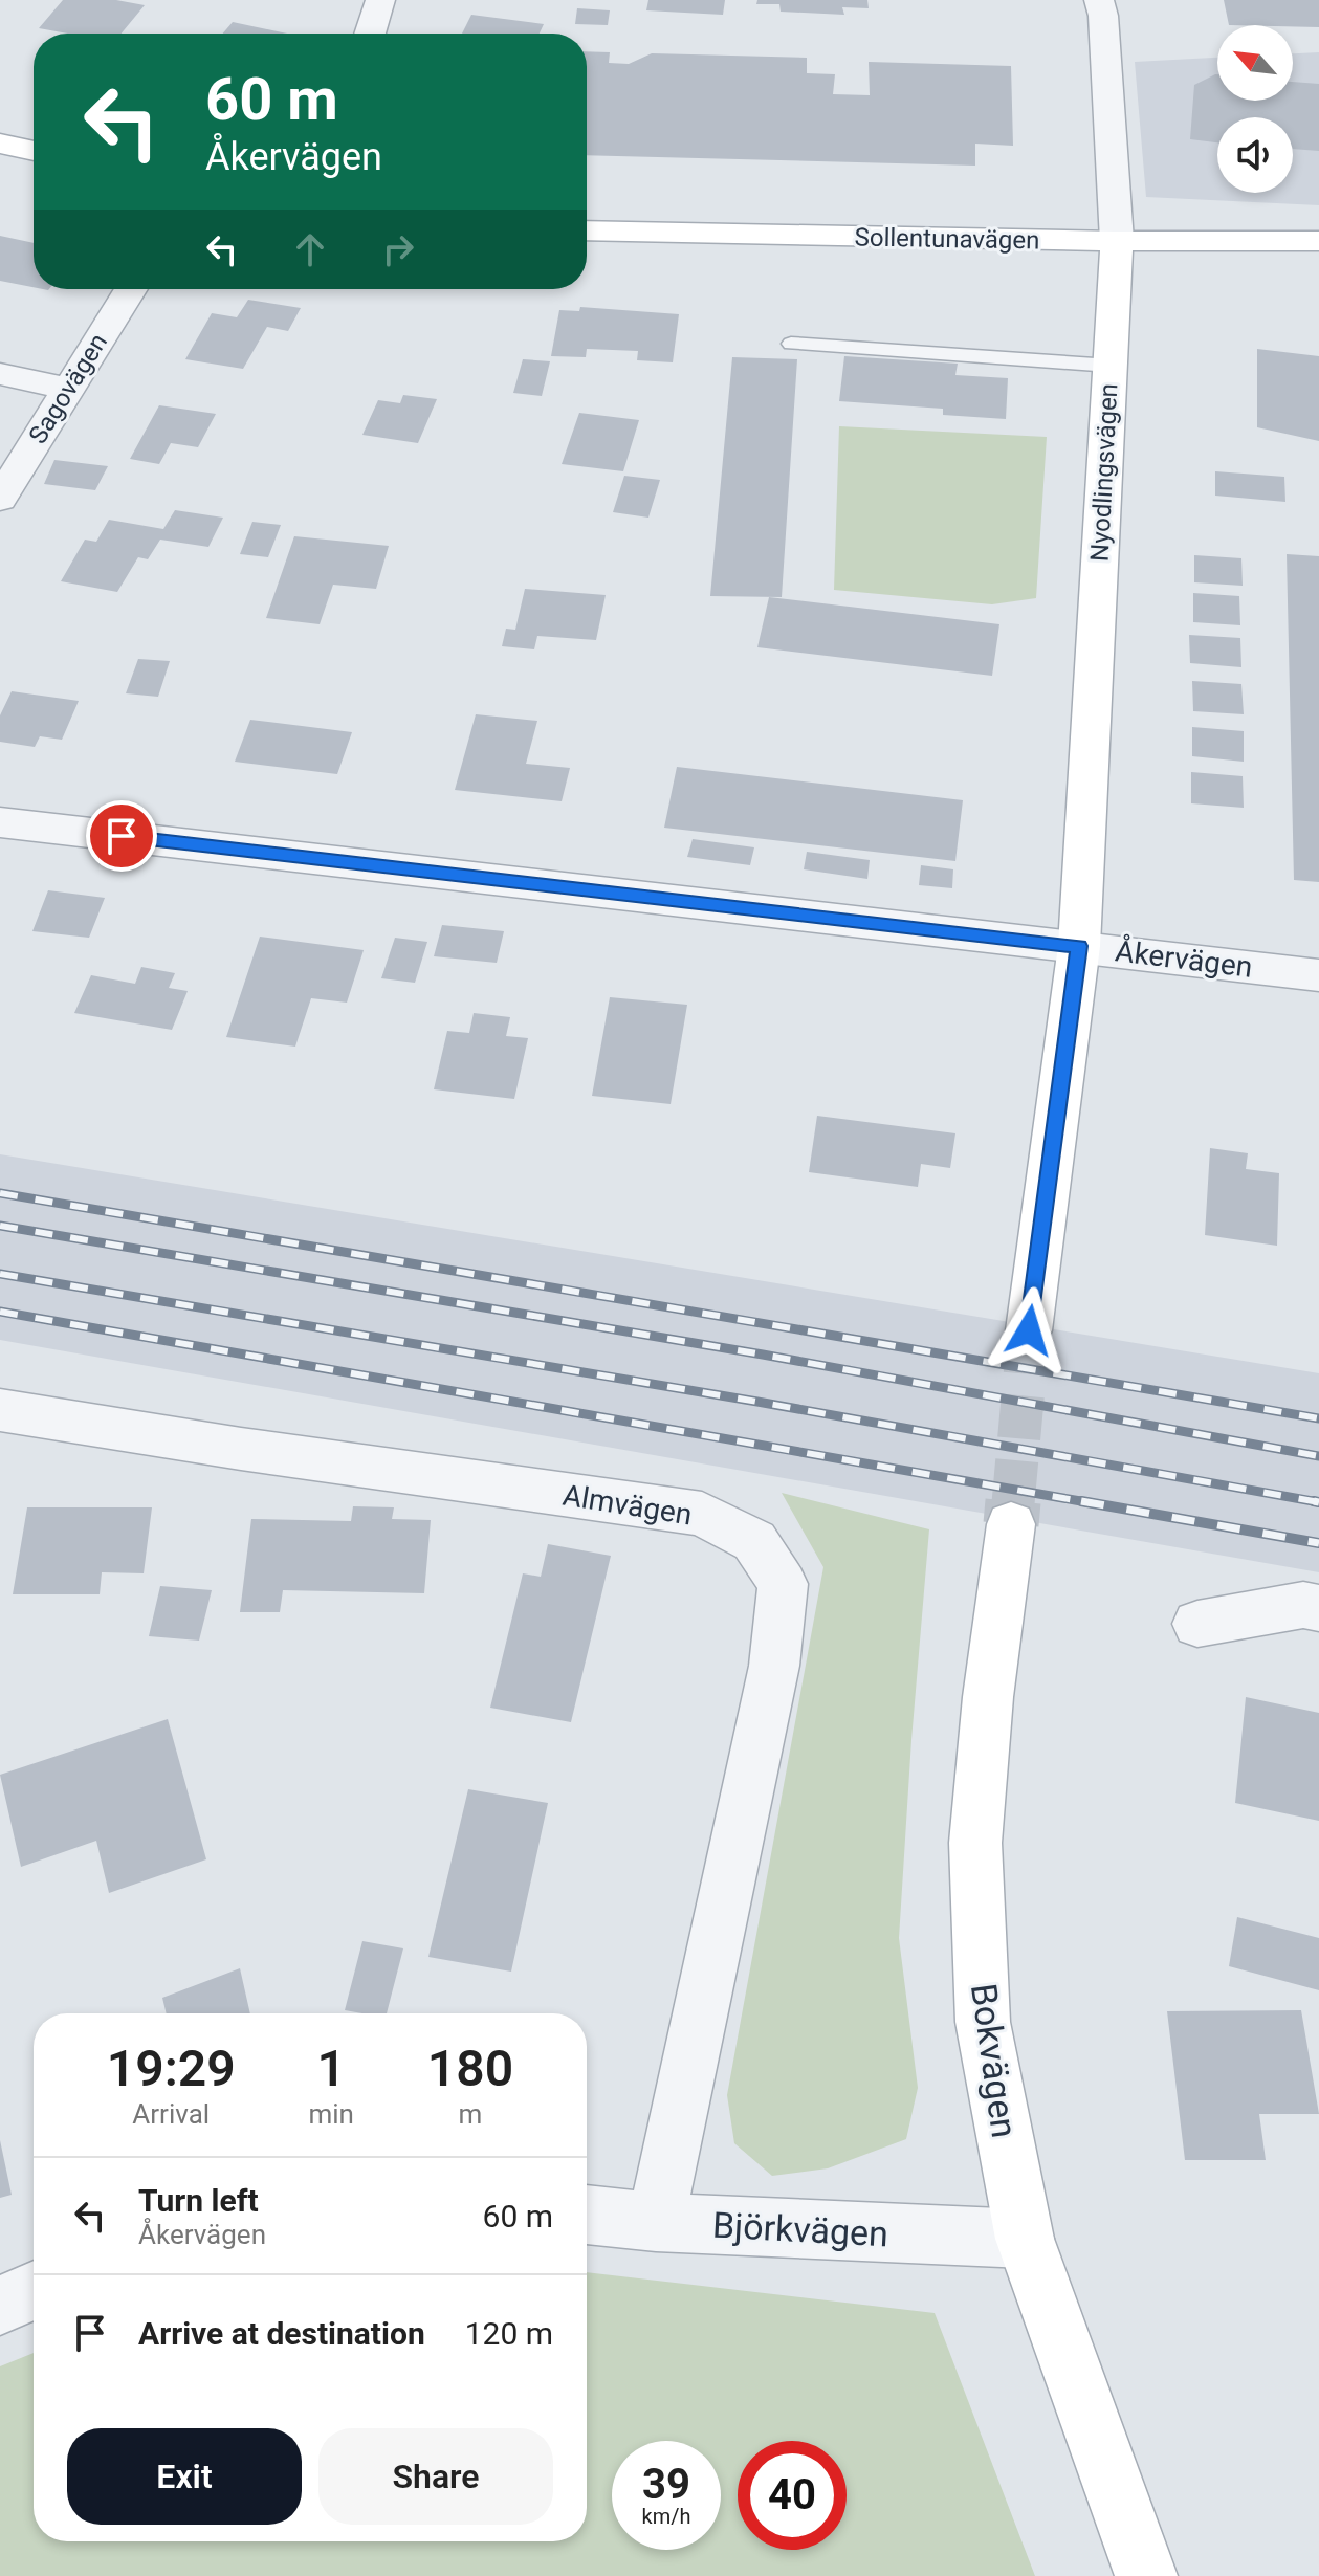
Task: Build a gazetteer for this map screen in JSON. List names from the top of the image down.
{
  "streets": {
    "street": [
      "Sollentunavägen",
      "Sagovägen",
      "Nyodlingsvägen",
      "Åkervägen",
      "Almvägen",
      "Bokvägen",
      "Björkvägen"
    ]
  },
  "crossings": [
    ["Sollentunavägen", "Nyodlingsvägen"],
    ["Nyodlingsvägen", "Åkervägen"],
    ["Almvägen", "Björkvägen"],
    ["Bokvägen", "Björkvägen"]
  ],
  "north": "top left",
  "page": {
    "turn": ["60 m", "Åkervägen"],
    "eta": [
      "19:29",
      "Arrival",
      "1",
      "min",
      "180",
      "m"
    ],
    "list": [
      {
        "name": "Turn left",
        "note": "Åkervägen",
        "value": "60 m"
      },
      {
        "name": "Arrive at destination",
        "value": "120 m"
      }
    ],
    "buttons": ["Exit", "Share"],
    "speed": "39 km/h",
    "limit": "40"
  }
}
